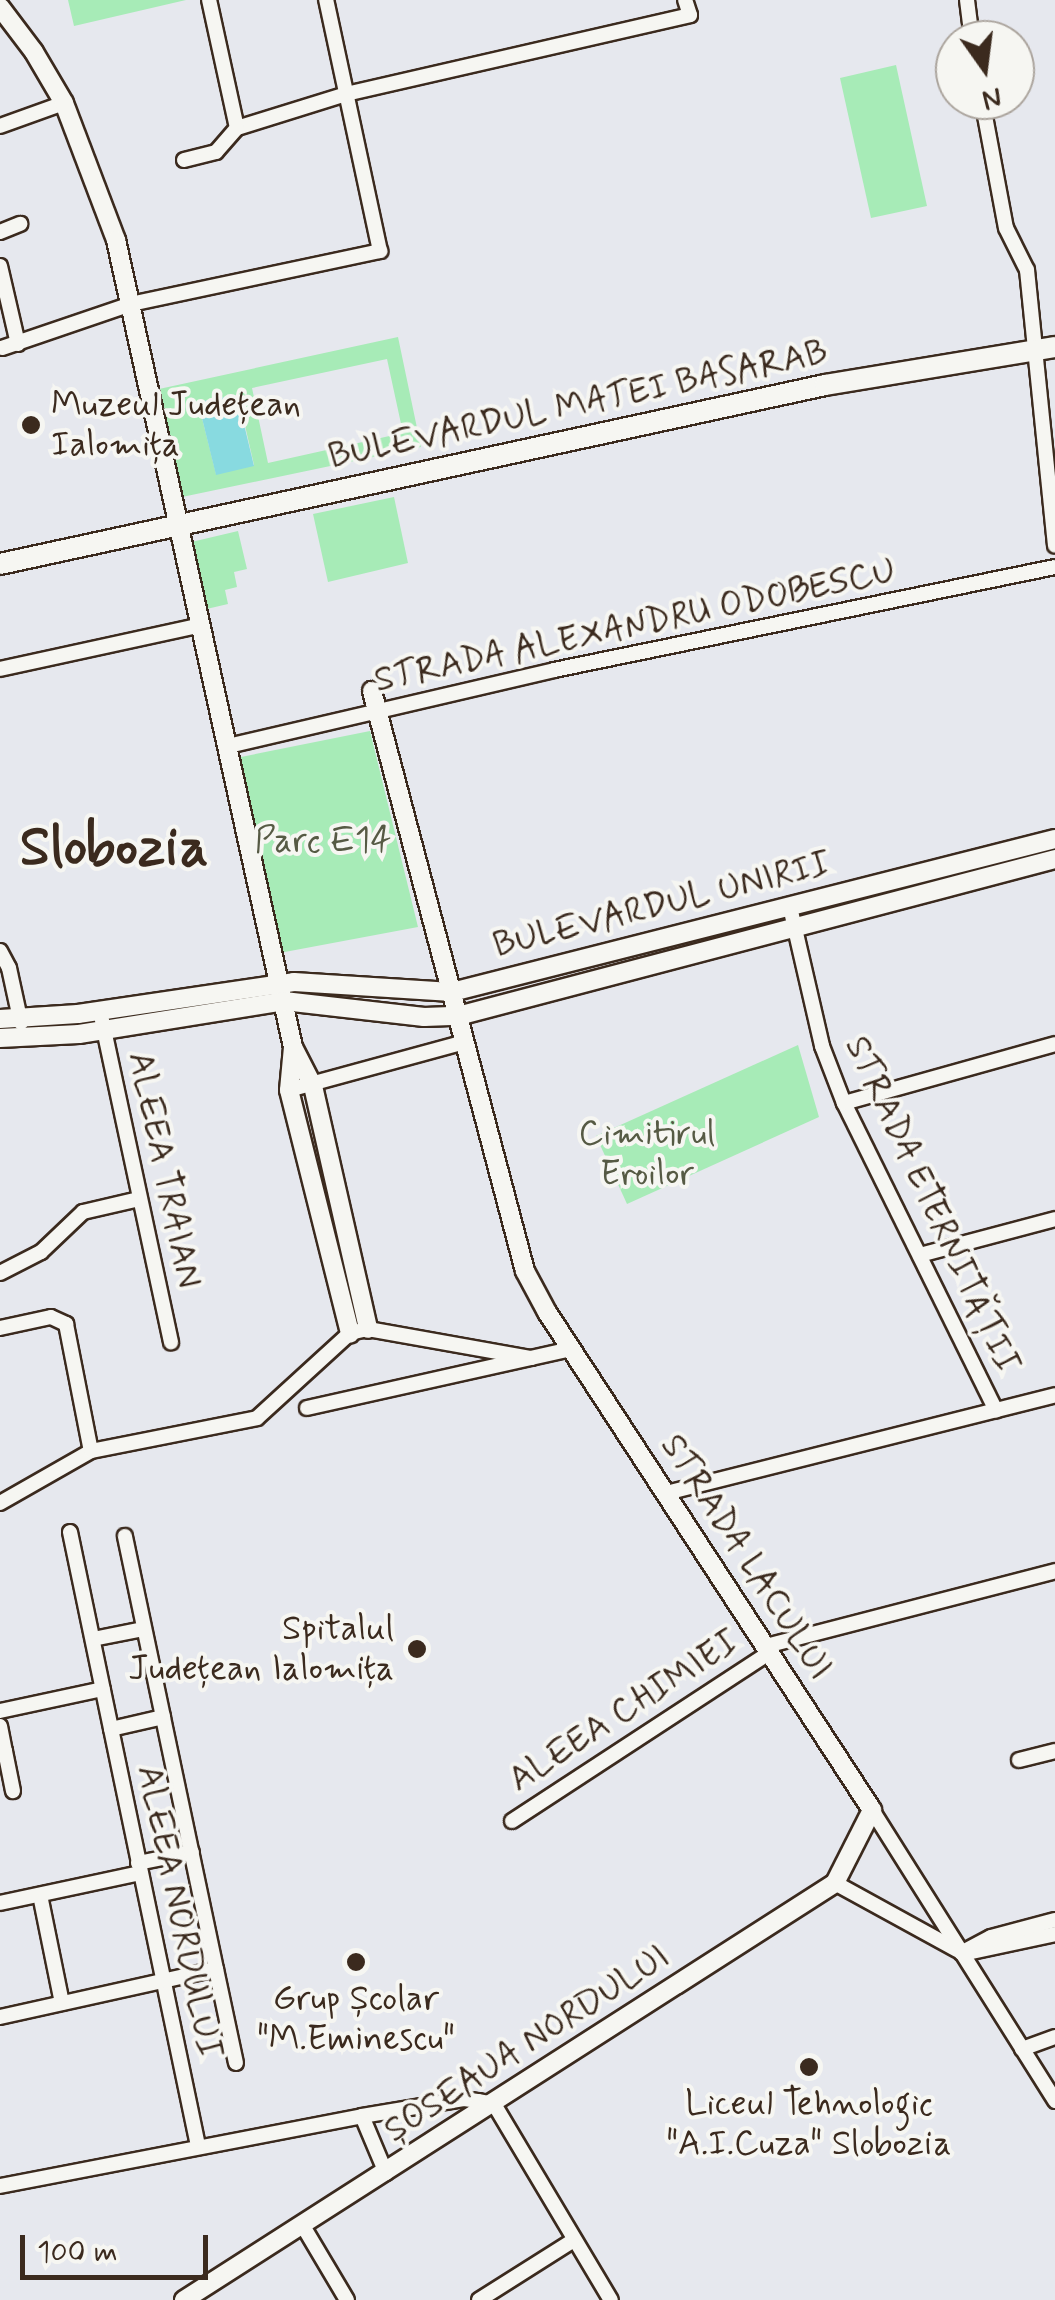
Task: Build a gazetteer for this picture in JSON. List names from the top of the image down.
{
  "streets": {
    "main road": ["BULEVARDUL MATEI BASARAB"],
    "street": [
      "STRADA ALEXANDRU ODOBESCU",
      "BULEVARDUL UNIRII",
      "ALEEA TRAIAN",
      "STRADA ETERNITĂȚII",
      "STRADA LACULUI",
      "ALEEA CHIMIEI",
      "ALEEA NORDULUI",
      "ȘOSEAUA NORDULUI"
    ]
  },
  "crossings": [
    ["STRADA ALEXANDRU ODOBESCU", "STRADA LACULUI"],
    ["BULEVARDUL UNIRII", "STRADA ETERNITĂȚII"],
    ["BULEVARDUL UNIRII", "STRADA LACULUI"],
    ["STRADA LACULUI", "ALEEA CHIMIEI"]
  ],
  "districts": ["Slobozia"],
  "parks": ["Parc E14", "Cimitirul Eroilor"],
  "places": [
    "Muzeul Județean Ialomița",
    "Spitalul Județean Ialomița",
    "Grup Școlar \"M.Eminescu\"",
    "Liceul Tehnologic \"A.I.Cuza\" Slobozia"
  ],
  "scale_bar": "100 m",
  "north": "bottom"
}
